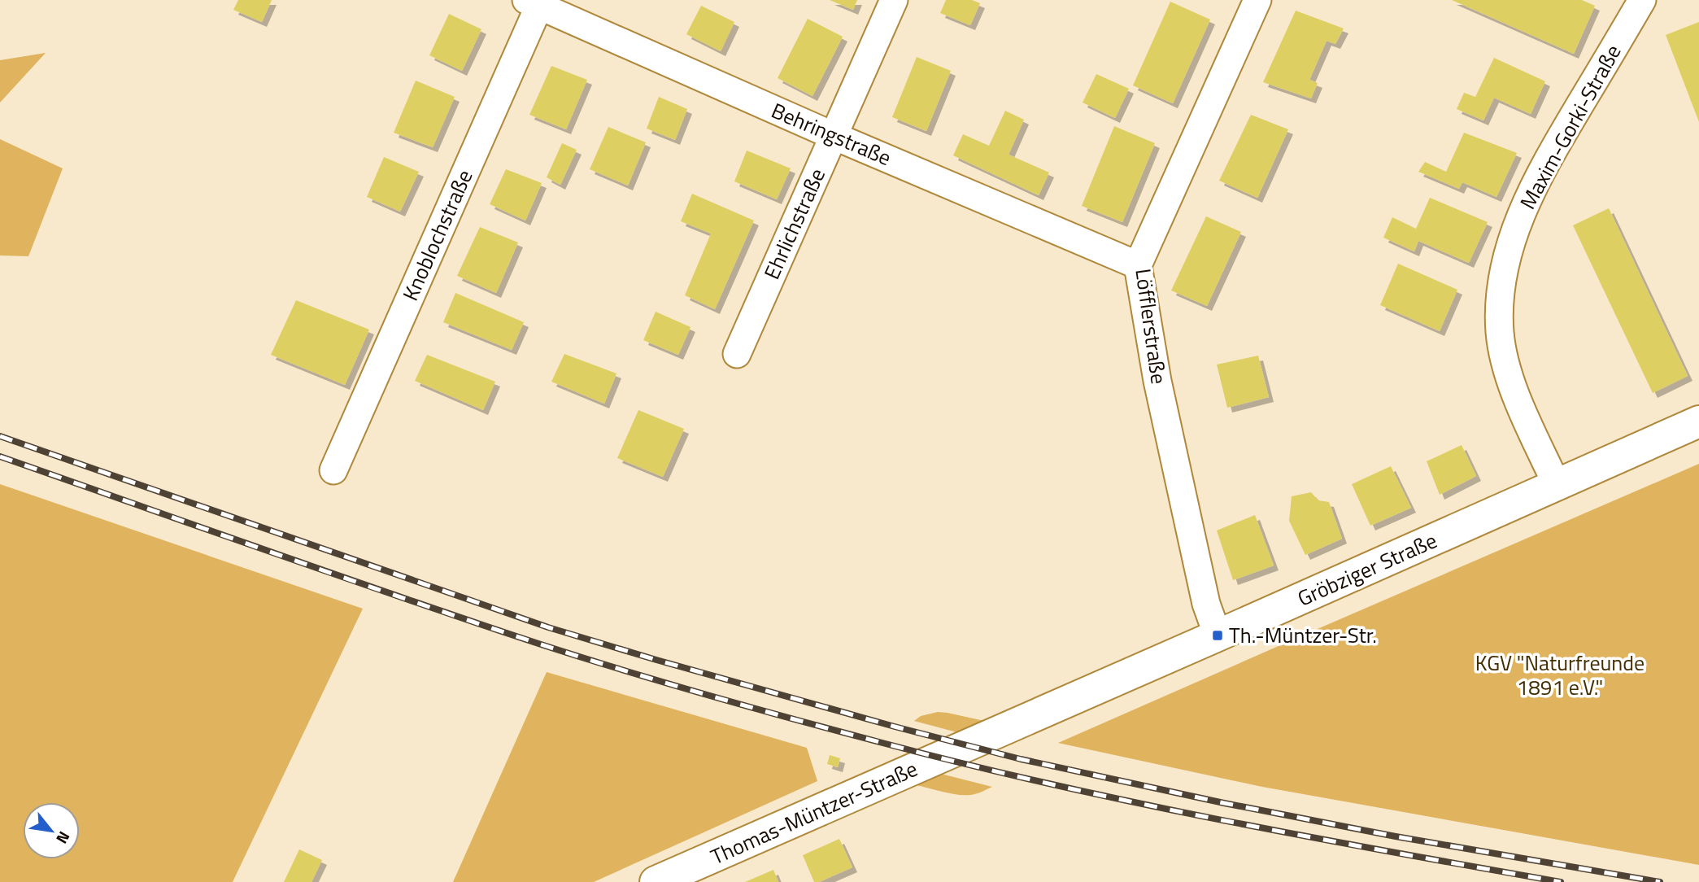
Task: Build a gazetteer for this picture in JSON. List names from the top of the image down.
{
  "streets": {
    "main road": ["Gröbziger Straße", "Thomas-Müntzer-Straße"],
    "street": [
      "Maxim-Gorki-Straße",
      "Behringstraße",
      "Ehrlichstraße",
      "Knoblochstraße",
      "Löfflerstraße"
    ]
  },
  "crossings": [
    ["Maxim-Gorki-Straße", "Gröbziger Straße"],
    ["Behringstraße", "Ehrlichstraße"],
    ["Behringstraße", "Knoblochstraße"],
    ["Behringstraße", "Löfflerstraße"],
    ["Löfflerstraße", "Gröbziger Straße"],
    ["Gröbziger Straße", "Thomas-Müntzer-Straße"]
  ],
  "parks": ["KGV \"Naturfreunde 1891 e.V.\""],
  "places": {
    "transit": ["Th.-Müntzer-Str."]
  },
  "north": "bottom right"
}
